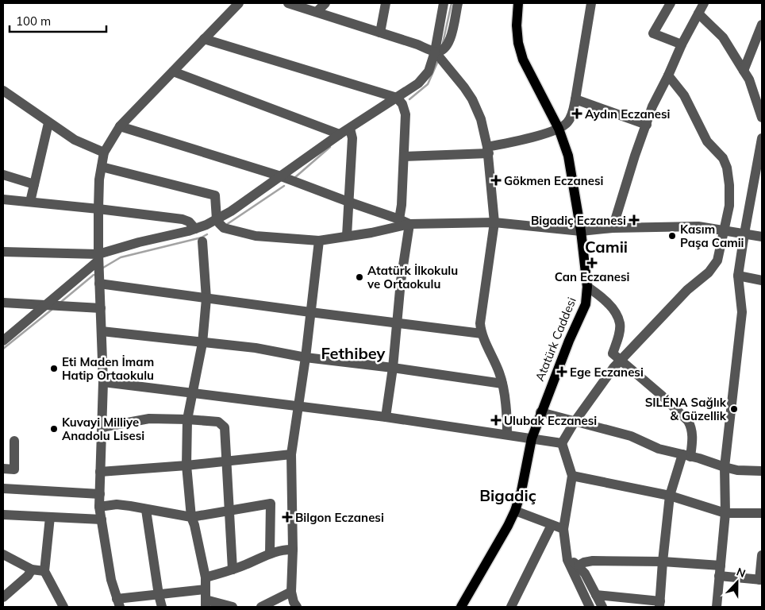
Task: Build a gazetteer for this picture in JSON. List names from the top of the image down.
{
  "streets": {
    "main road": ["Atatürk Caddesi"]
  },
  "districts": ["Camii", "Fethibey", "Bigadiç"],
  "places": {
    "health": [
      "Aydın Eczanesi",
      "Gökmen Eczanesi",
      "Bigadiç Eczanesi",
      "Can Eczanesi",
      "Ege Eczanesi",
      "Ulubak Eczanesi",
      "Bilgon Eczanesi"
    ],
    "other": [
      "Kasım Paşa Camii",
      "Atatürk İlkokulu ve Ortaokulu",
      "Eti Maden İmam Hatip Ortaokulu",
      "SILÉNA Sağlık & Güzellik",
      "Kuvayi Milliye Anadolu Lisesi"
    ]
  },
  "scale_bar": "100 m",
  "north": "top"
}
